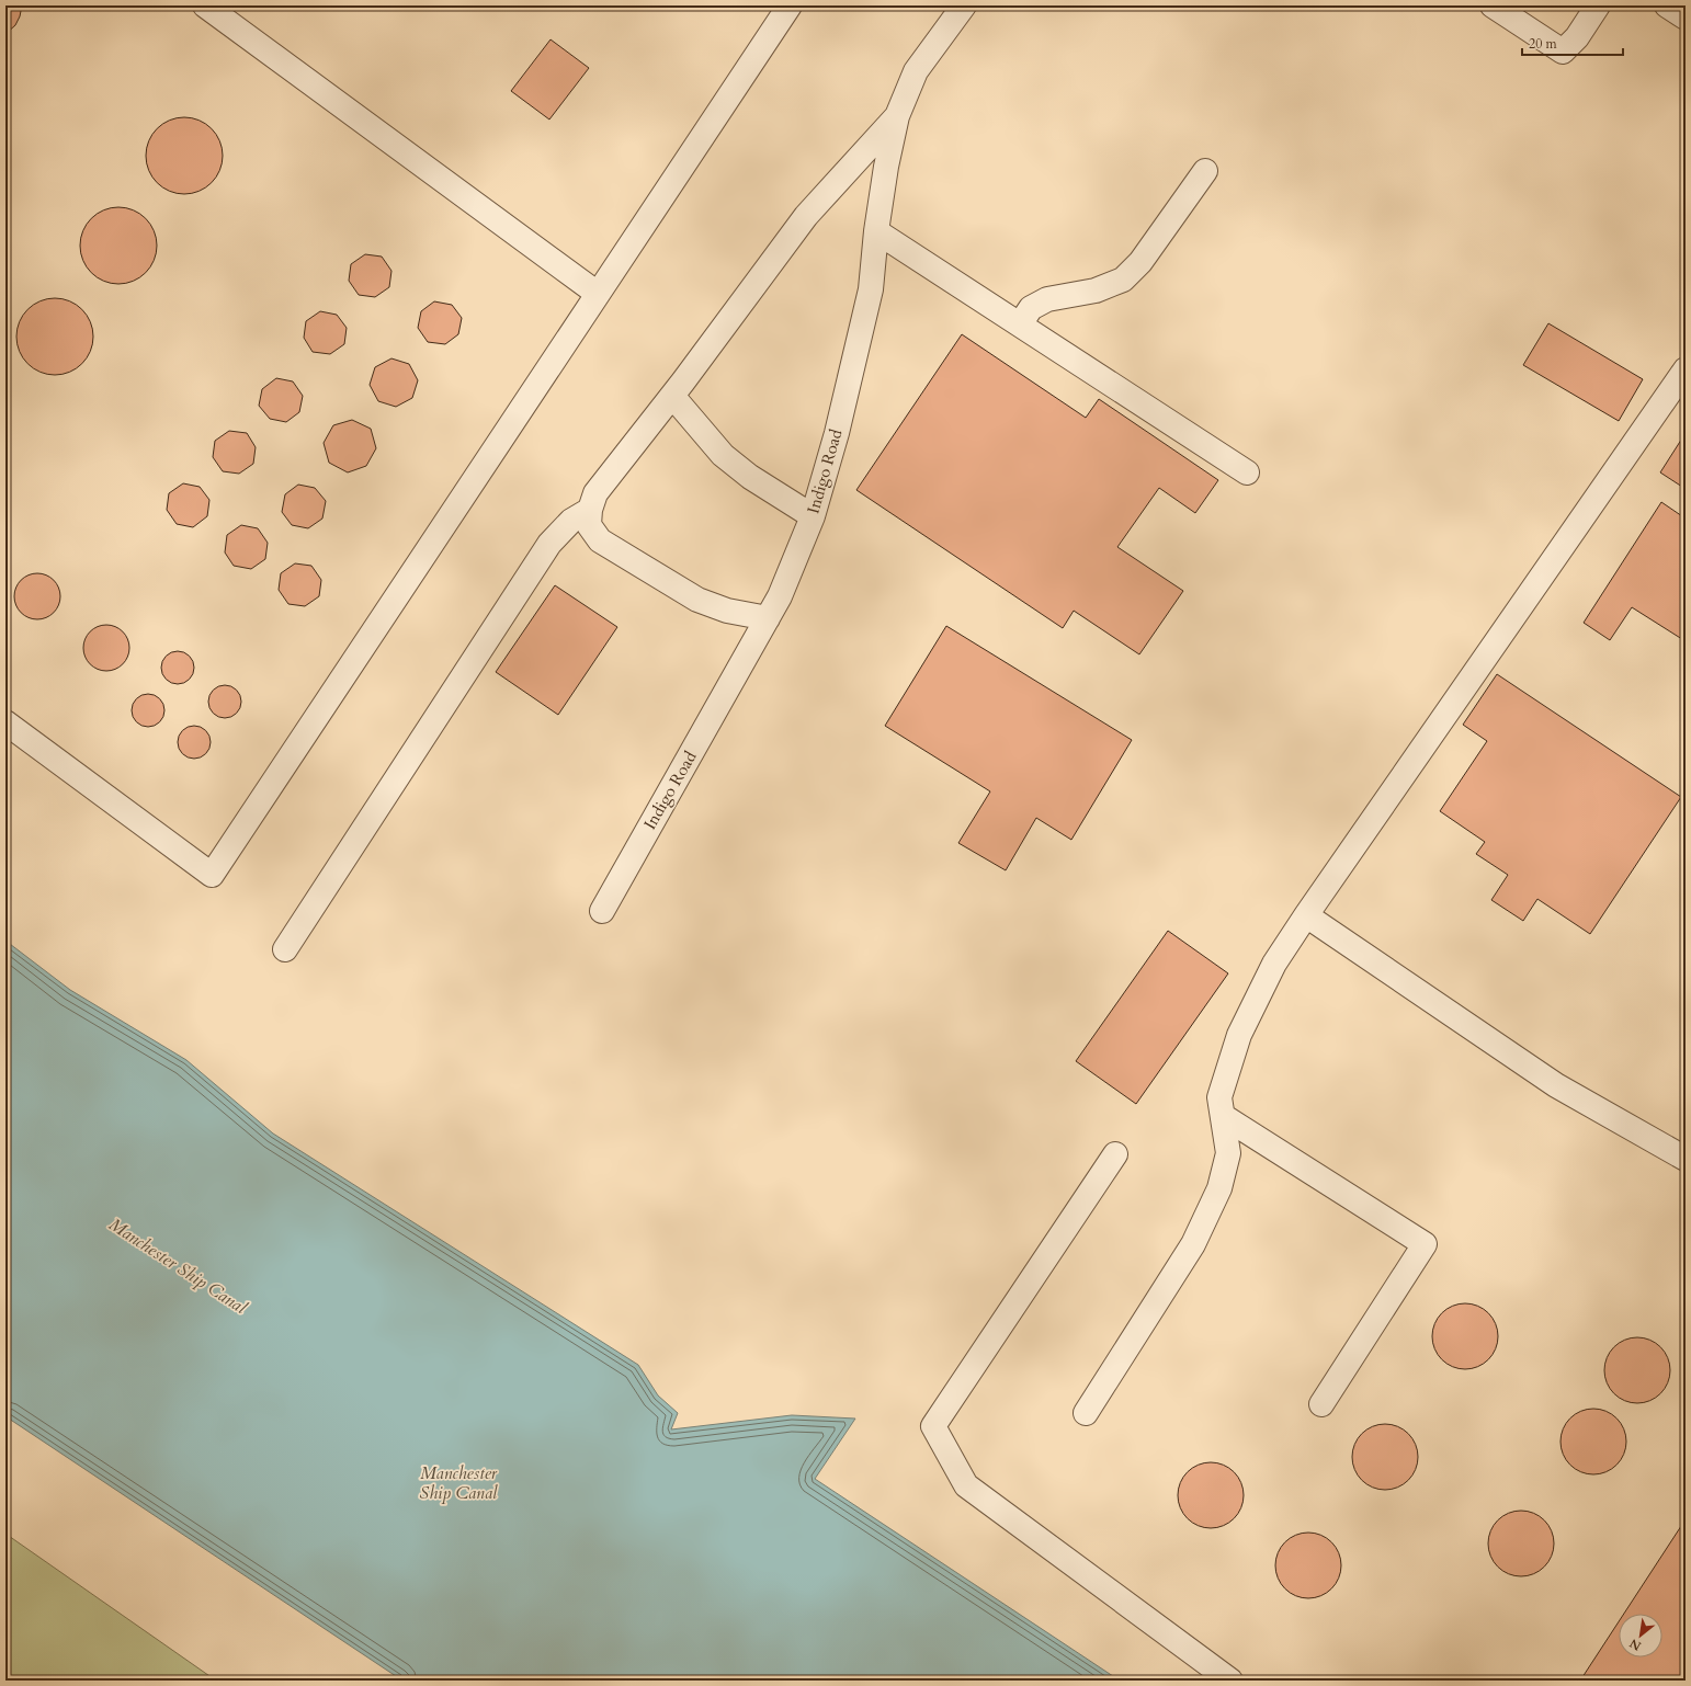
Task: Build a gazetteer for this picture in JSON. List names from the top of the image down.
{
  "streets": {
    "lane": ["Indigo Road"]
  },
  "water": ["Manchester Ship Canal"],
  "scale_bar": "20 m",
  "north": "bottom left"
}
